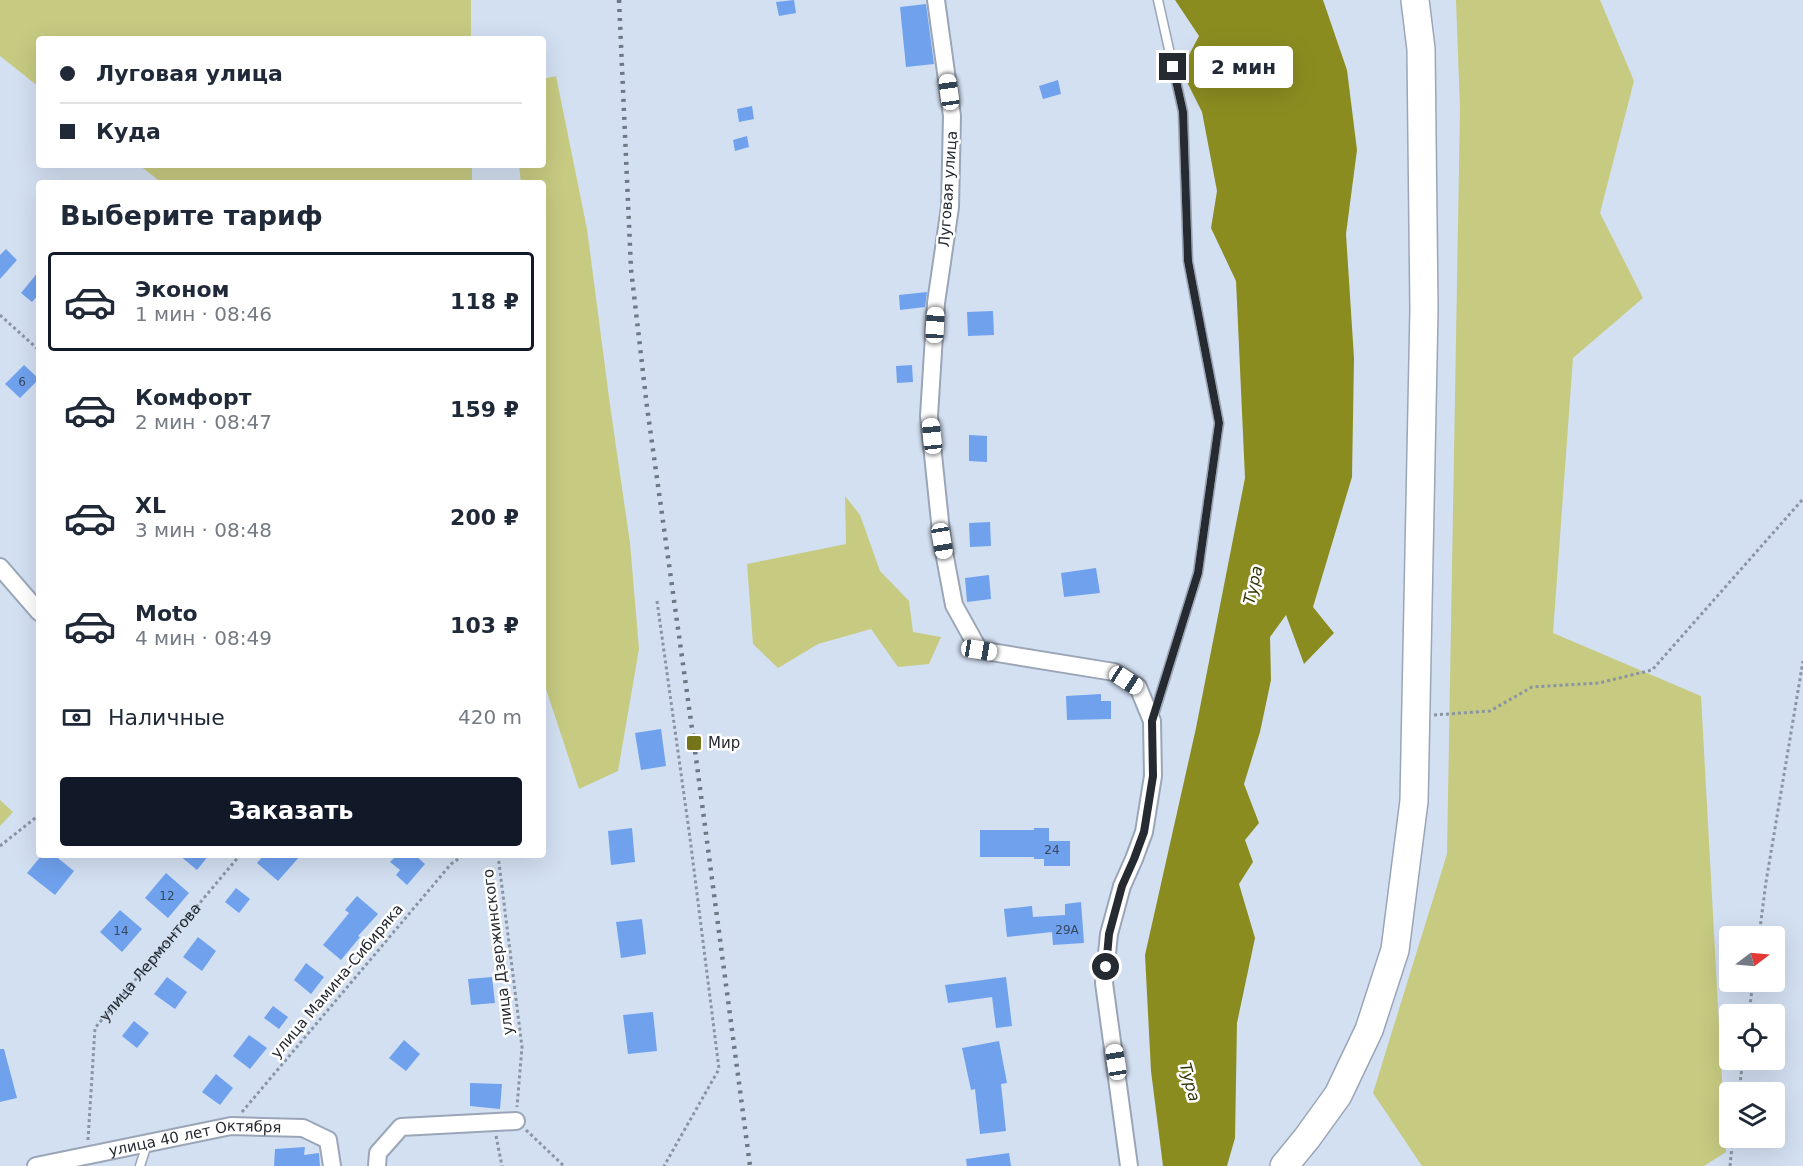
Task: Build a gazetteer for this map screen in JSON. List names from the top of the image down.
{
  "streets": {
    "street": ["Луговая улица", "улица 40 лет Октября"],
    "path": ["улица Дзержинского", "улица Лермонтова", "улица Мамина-Сибиряка"]
  },
  "crossings": [
    ["улица Лермонтова", "улица 40 лет Октября"],
    ["улица Мамина-Сибиряка", "улица 40 лет Октября"]
  ],
  "water": ["Тура"],
  "places": {
    "transit": ["Мир"]
  },
  "house_numbers": [
    "6",
    "24",
    "12",
    "29А",
    "14"
  ],
  "north": "right",
  "page": {
    "banner": ["Луговая улица", "Куда"],
    "bubble": "2 мин",
    "heading": "Выберите тариф",
    "list": [
      {
        "name": "Эконом",
        "note": "1 мин · 08:46",
        "value": "118 ₽"
      },
      {
        "name": "Комфорт",
        "note": "2 мин · 08:47",
        "value": "159 ₽"
      },
      {
        "name": "XL",
        "note": "3 мин · 08:48",
        "value": "200 ₽"
      },
      {
        "name": "Moto",
        "note": "4 мин · 08:49",
        "value": "103 ₽"
      }
    ],
    "pay": ["Наличные", "420 m"],
    "buttons": "Заказать"
  }
}
